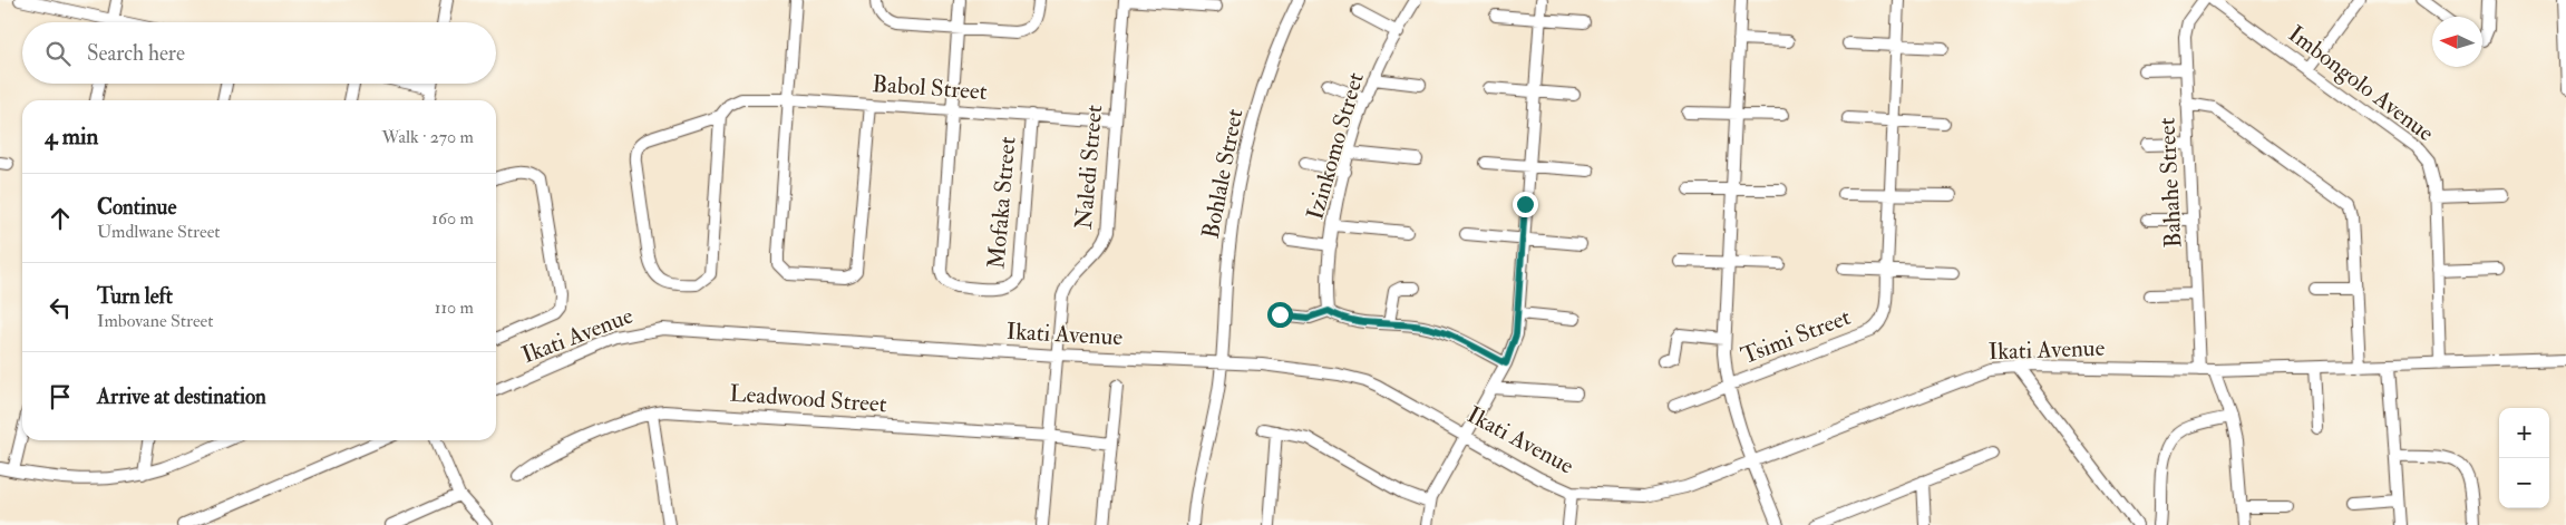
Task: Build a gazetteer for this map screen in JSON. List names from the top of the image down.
{
  "streets": {
    "street": [
      "Imbongolo Avenue",
      "Babol Street",
      "Izinkomo Street",
      "Naledi Street",
      "Bohlale Street",
      "Bahahe Street",
      "Mofaka Street",
      "Ikati Avenue",
      "Tsimi Street",
      "Leadwood Street"
    ]
  },
  "crossings": [
    ["Imbongolo Avenue", "Ikati Avenue"],
    ["Babol Street", "Naledi Street"],
    ["Babol Street", "Mofaka Street"],
    ["Naledi Street", "Ikati Avenue"],
    ["Naledi Street", "Leadwood Street"],
    ["Bohlale Street", "Ikati Avenue"],
    ["Bahahe Street", "Ikati Avenue"]
  ],
  "north": "left",
  "page": {
    "search": "Search here",
    "heading": ["4 min", "Walk · 270 m"],
    "list": [
      ["Continue", "Umdlwane Street", "160 m"],
      ["Turn left", "Imbovane Street", "110 m"],
      "Arrive at destination"
    ],
    "map_buttons": ["+", "−"]
  }
}
